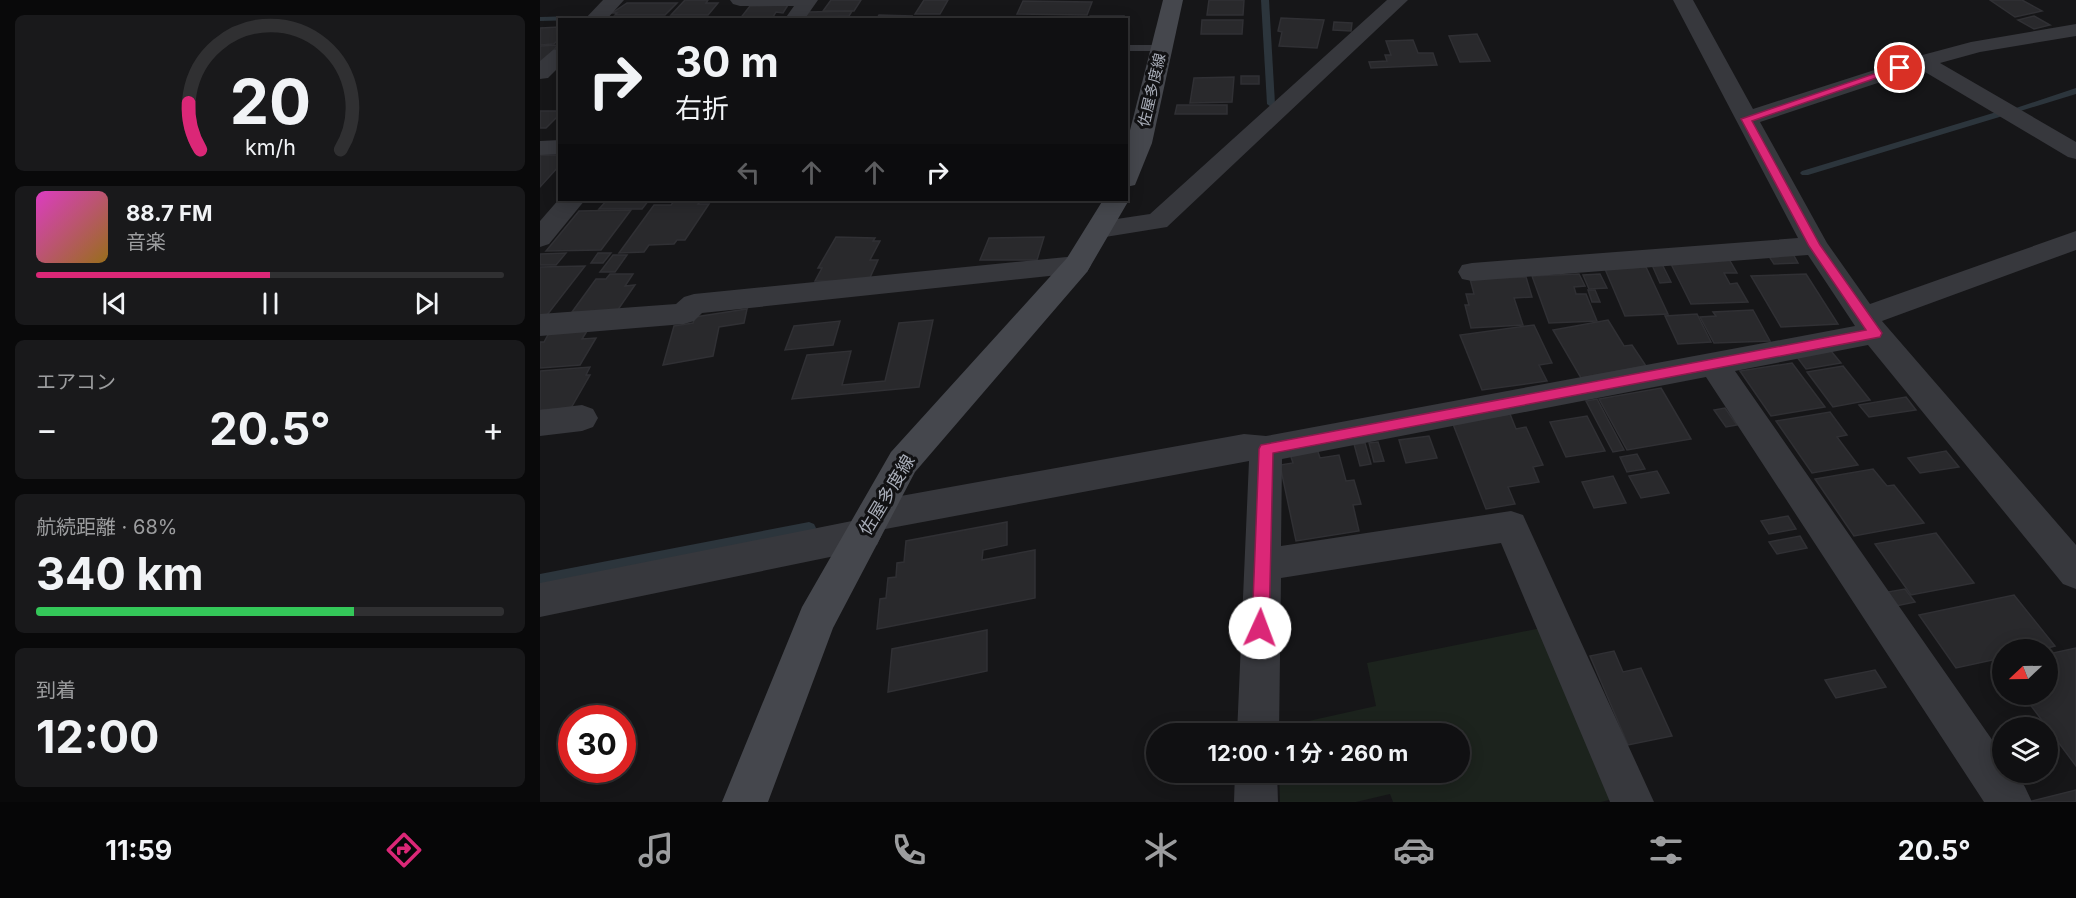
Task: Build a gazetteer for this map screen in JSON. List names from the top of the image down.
{
  "streets": {
    "main road": ["佐屋多度線"]
  },
  "north": "left",
  "page": {
    "turn": ["30 m", "右折"],
    "song": ["88.7 FM", "音楽"],
    "tile": [
      "エアコン",
      ["航続距離 · 68%", "340 km"],
      ["到着", "12:00"]
    ],
    "heat": ["−", "20.5°", "+"],
    "limit": "30",
    "trip": "12:00 · 1 分 · 260 m",
    "tabs": ["11:59", "20.5°"],
    "gauge": ["20", "km/h"]
  }
}
